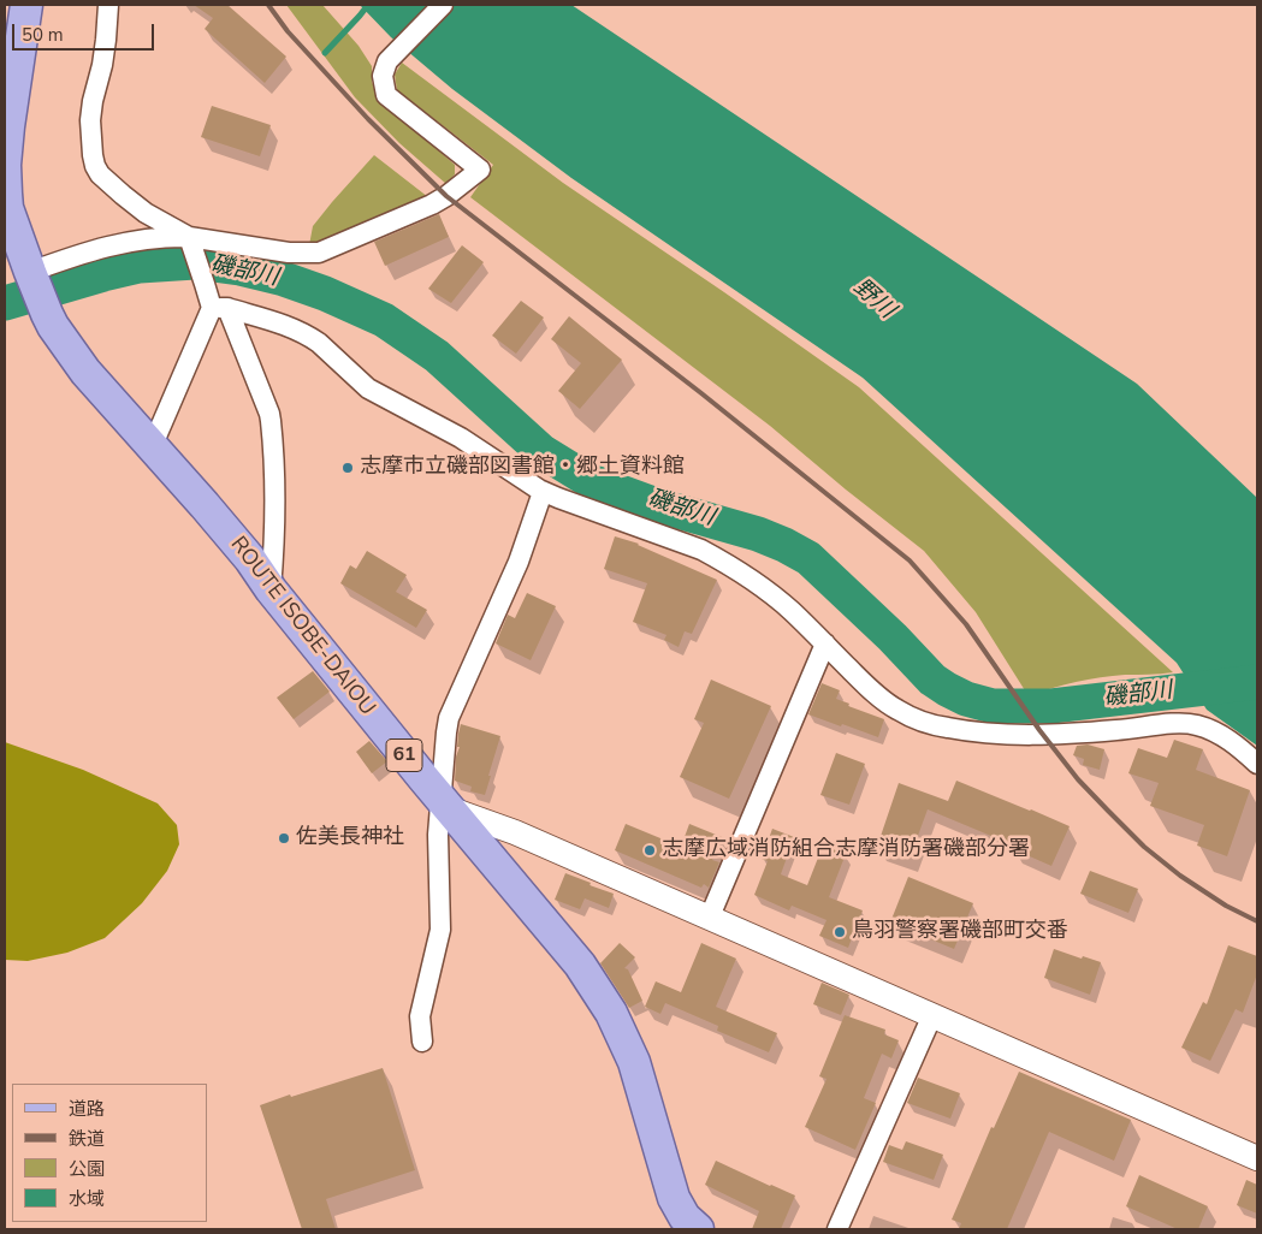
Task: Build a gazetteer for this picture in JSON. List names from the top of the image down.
{
  "streets": {
    "main road": ["ROUTE ISOBE-DAIOU", "61"]
  },
  "water": ["磯部川", "野川"],
  "places": [
    "志摩市立磯部図書館・郷土資料館",
    "佐美長神社",
    "志摩広域消防組合志摩消防署磯部分署",
    "鳥羽警察署磯部町交番"
  ],
  "legend": [
    "道路",
    "鉄道",
    "公園",
    "水域"
  ],
  "scale_bar": "50 m"
}
